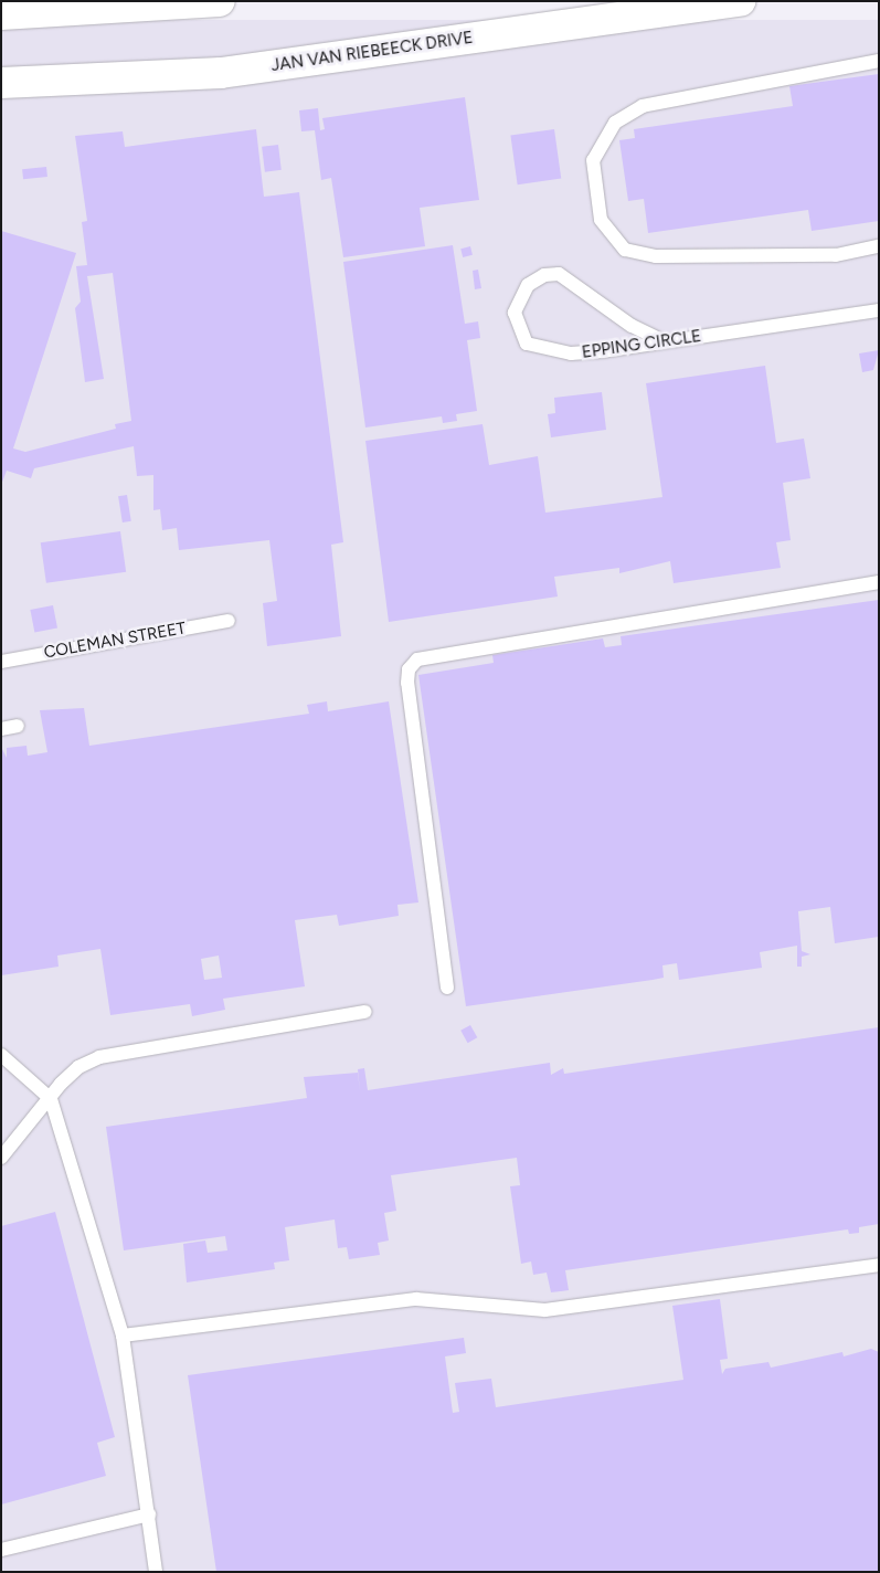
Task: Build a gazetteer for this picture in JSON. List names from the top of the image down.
{
  "streets": {
    "main road": ["JAN VAN RIEBEECK DRIVE"],
    "lane": ["EPPING CIRCLE", "COLEMAN STREET"]
  }
}
